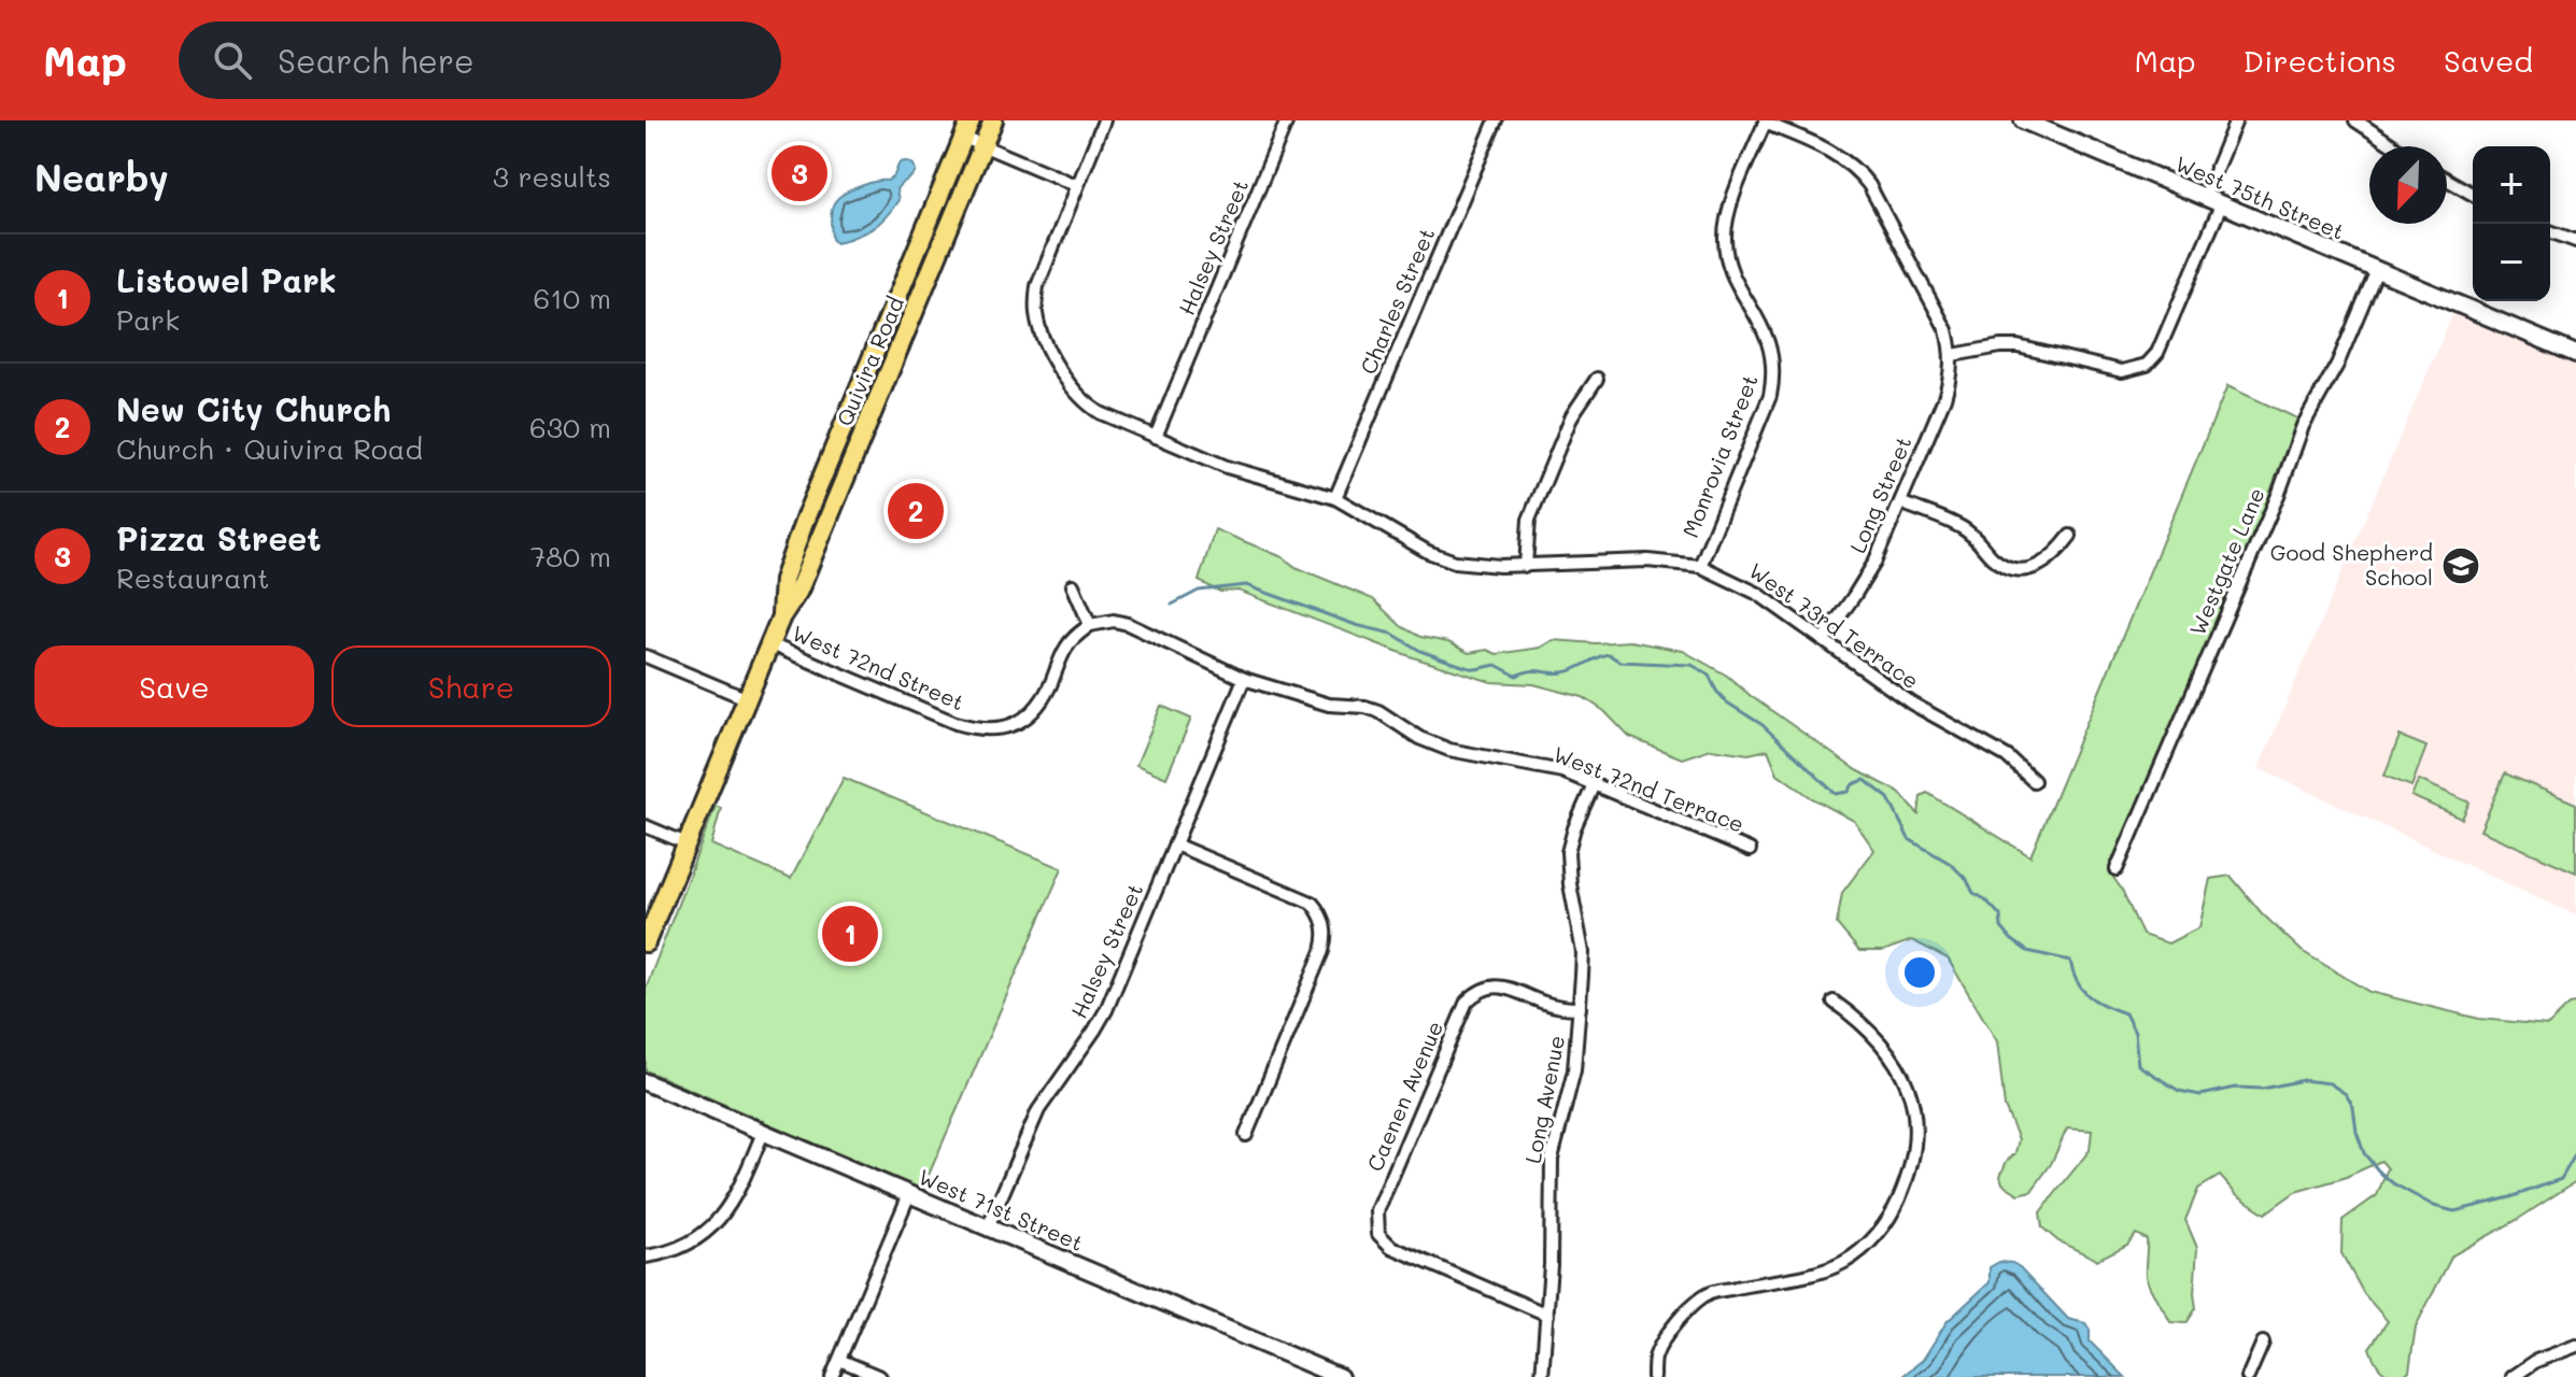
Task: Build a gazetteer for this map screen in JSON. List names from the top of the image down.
{
  "streets": {
    "main road": ["Quivira Road"],
    "street": [
      "West 75th Street",
      "Halsey Street",
      "Charles Street",
      "Monrovia Street",
      "Long Street",
      "Westgate Lane",
      "West 73rd Terrace",
      "West 72nd Street",
      "West 72nd Terrace",
      "Caenen Avenue",
      "Long Avenue",
      "West 71st Street"
    ]
  },
  "crossings": [
    ["West 75th Street", "Westgate Lane"],
    ["Halsey Street", "West 73rd Terrace"],
    ["Halsey Street", "West 72nd Terrace"],
    ["Halsey Street", "West 71st Street"],
    ["Charles Street", "West 73rd Terrace"],
    ["Quivira Road", "West 72nd Street"],
    ["Monrovia Street", "West 73rd Terrace"],
    ["Long Street", "West 73rd Terrace"],
    ["West 72nd Street", "West 72nd Terrace"],
    ["West 72nd Terrace", "Long Avenue"],
    ["Caenen Avenue", "Long Avenue"]
  ],
  "places": {
    "school or university": ["Good Shepherd School"]
  },
  "north": "bottom left",
  "page": {
    "header": "Map",
    "search": "Search here",
    "nav": ["Map", "Directions", "Saved"],
    "heading": ["Nearby", "3 results"],
    "pins": ["3", "2", "1"],
    "map_buttons": ["+", "−"],
    "list": [
      {
        "mark": "1",
        "name": "Listowel Park",
        "note": "Park",
        "value": "610 m"
      },
      {
        "mark": "2",
        "name": "New City Church",
        "note": "Church · Quivira Road",
        "value": "630 m"
      },
      {
        "mark": "3",
        "name": "Pizza Street",
        "note": "Restaurant",
        "value": "780 m"
      }
    ],
    "buttons": ["Save", "Share"]
  }
}
